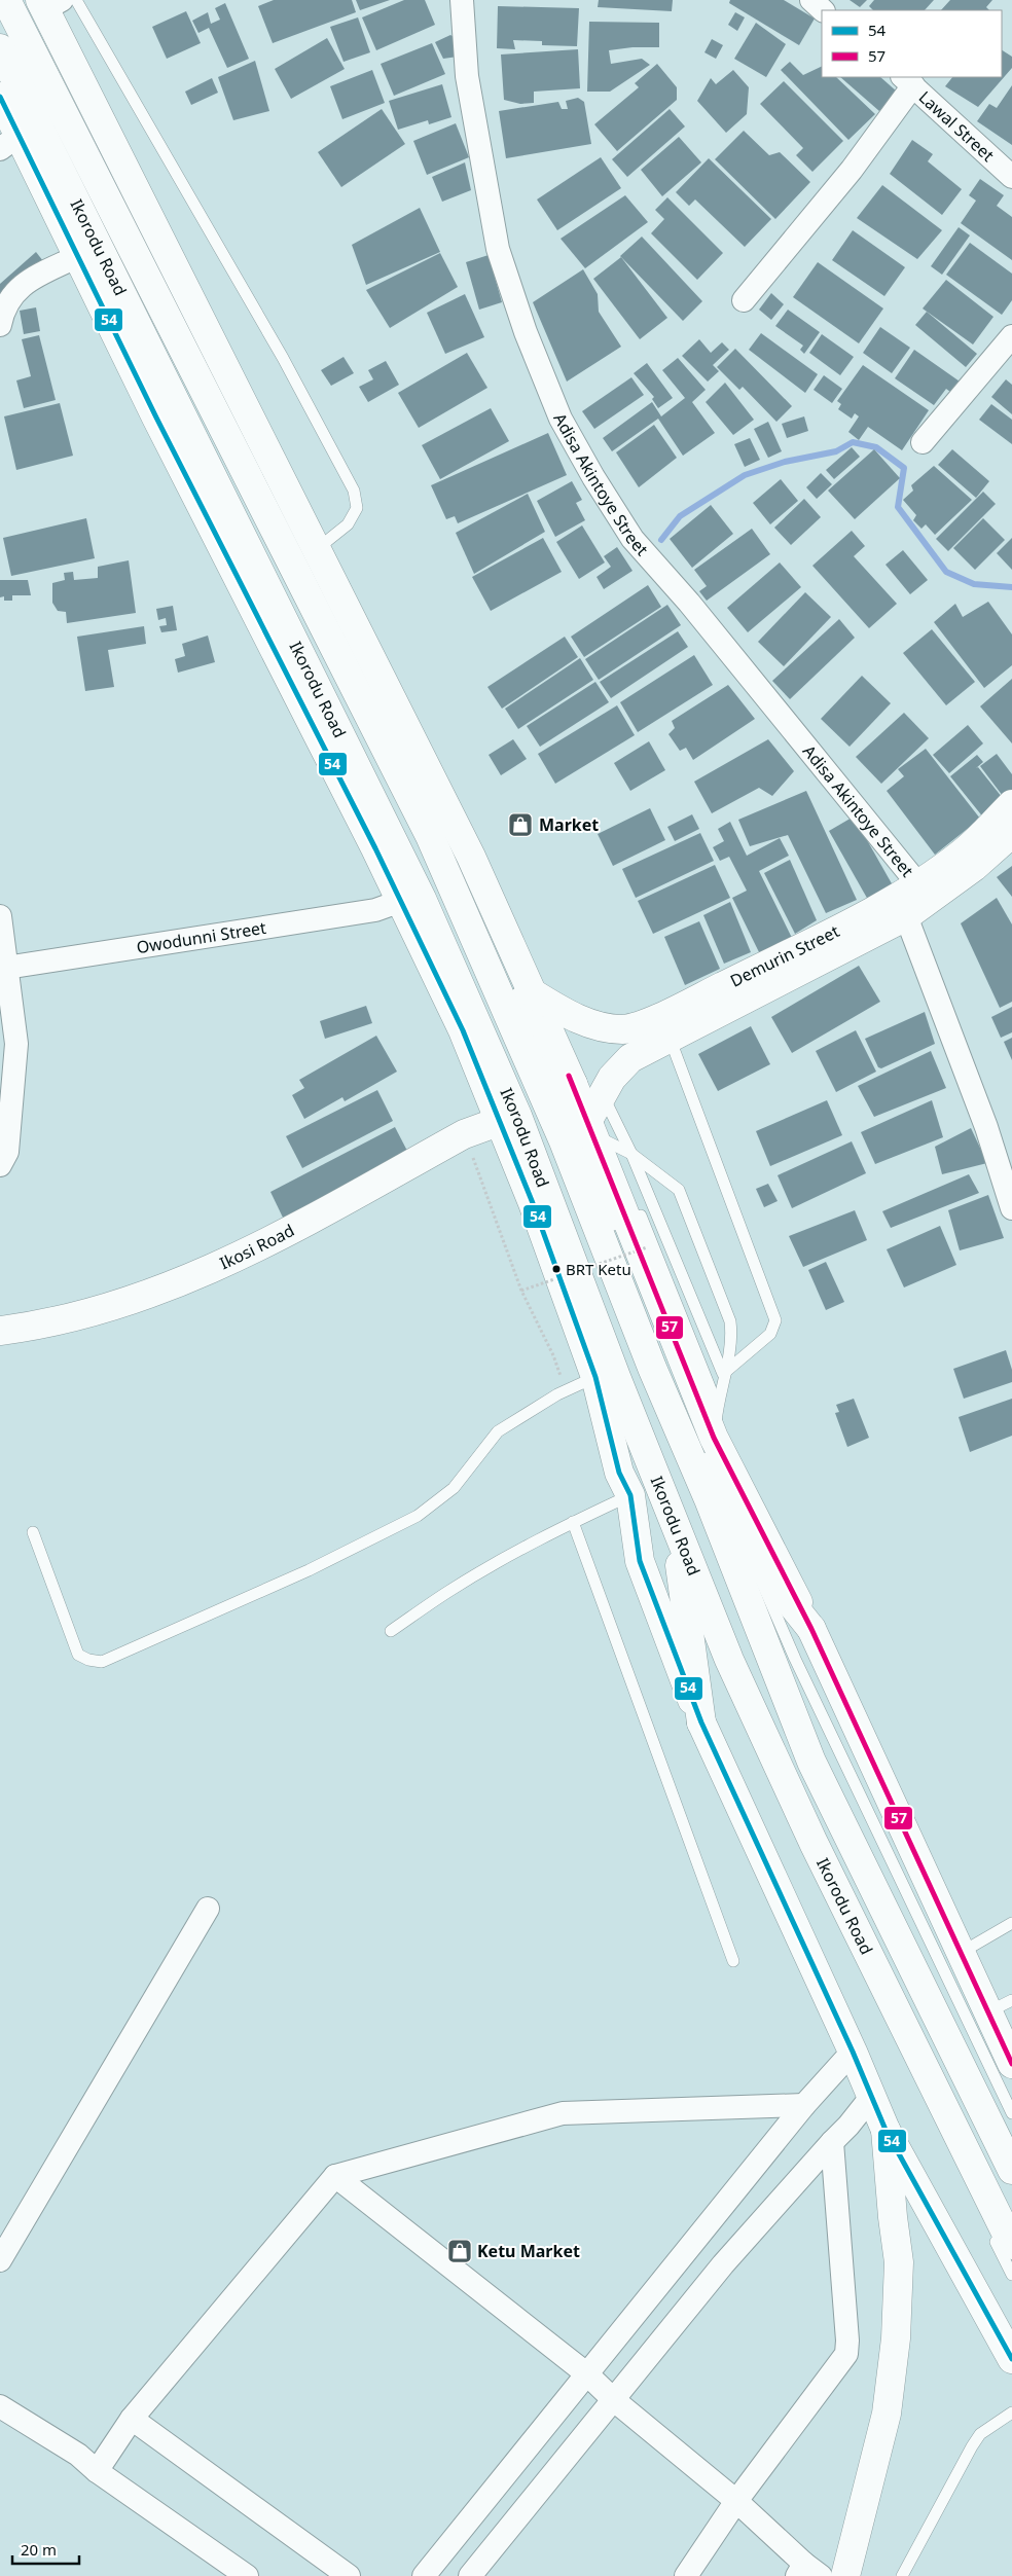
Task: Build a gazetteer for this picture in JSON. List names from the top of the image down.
{
  "streets": {
    "main road": ["Ikorodu Road", "Demurin Street", "Ikosi Road"],
    "street": ["Lawal Street", "Adisa Akintoye Street", "Owodunni Street"]
  },
  "crossings": [
    ["Ikorodu Road", "Owodunni Street"],
    ["Ikorodu Road", "Demurin Street"],
    ["Ikorodu Road", "Ikosi Road"],
    ["Adisa Akintoye Street", "Demurin Street"]
  ],
  "places": {
    "shop": ["Market", "Ketu Market"],
    "other": ["BRT Ketu"]
  },
  "lines": ["transit line 54", "transit line 57"],
  "legend": ["54", "57"],
  "scale_bar": "20 m"
}
